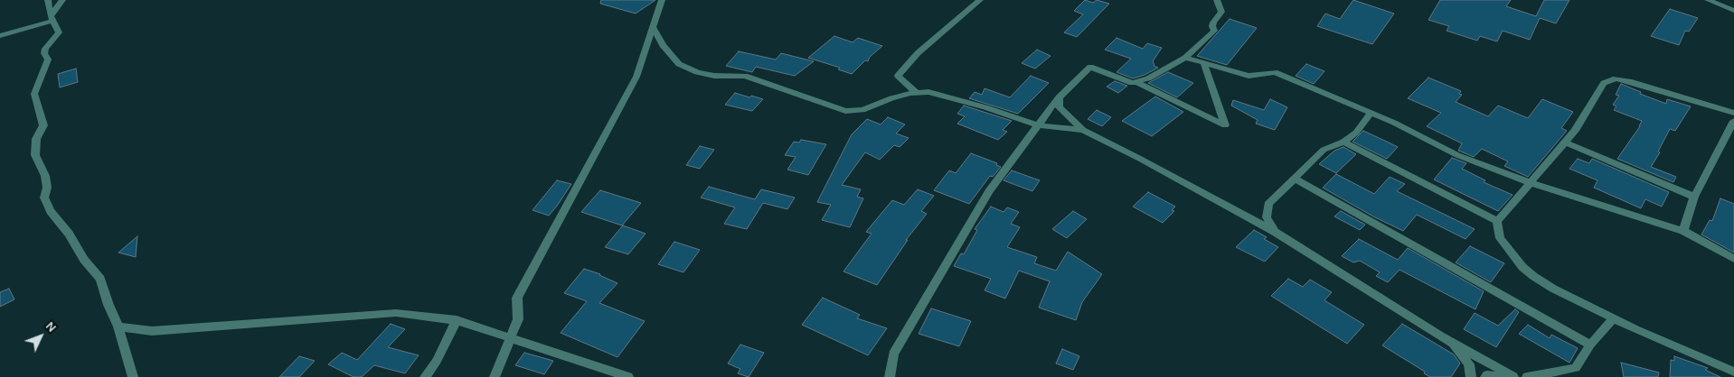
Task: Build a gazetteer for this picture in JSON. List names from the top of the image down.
{
  "north": "top right"
}
